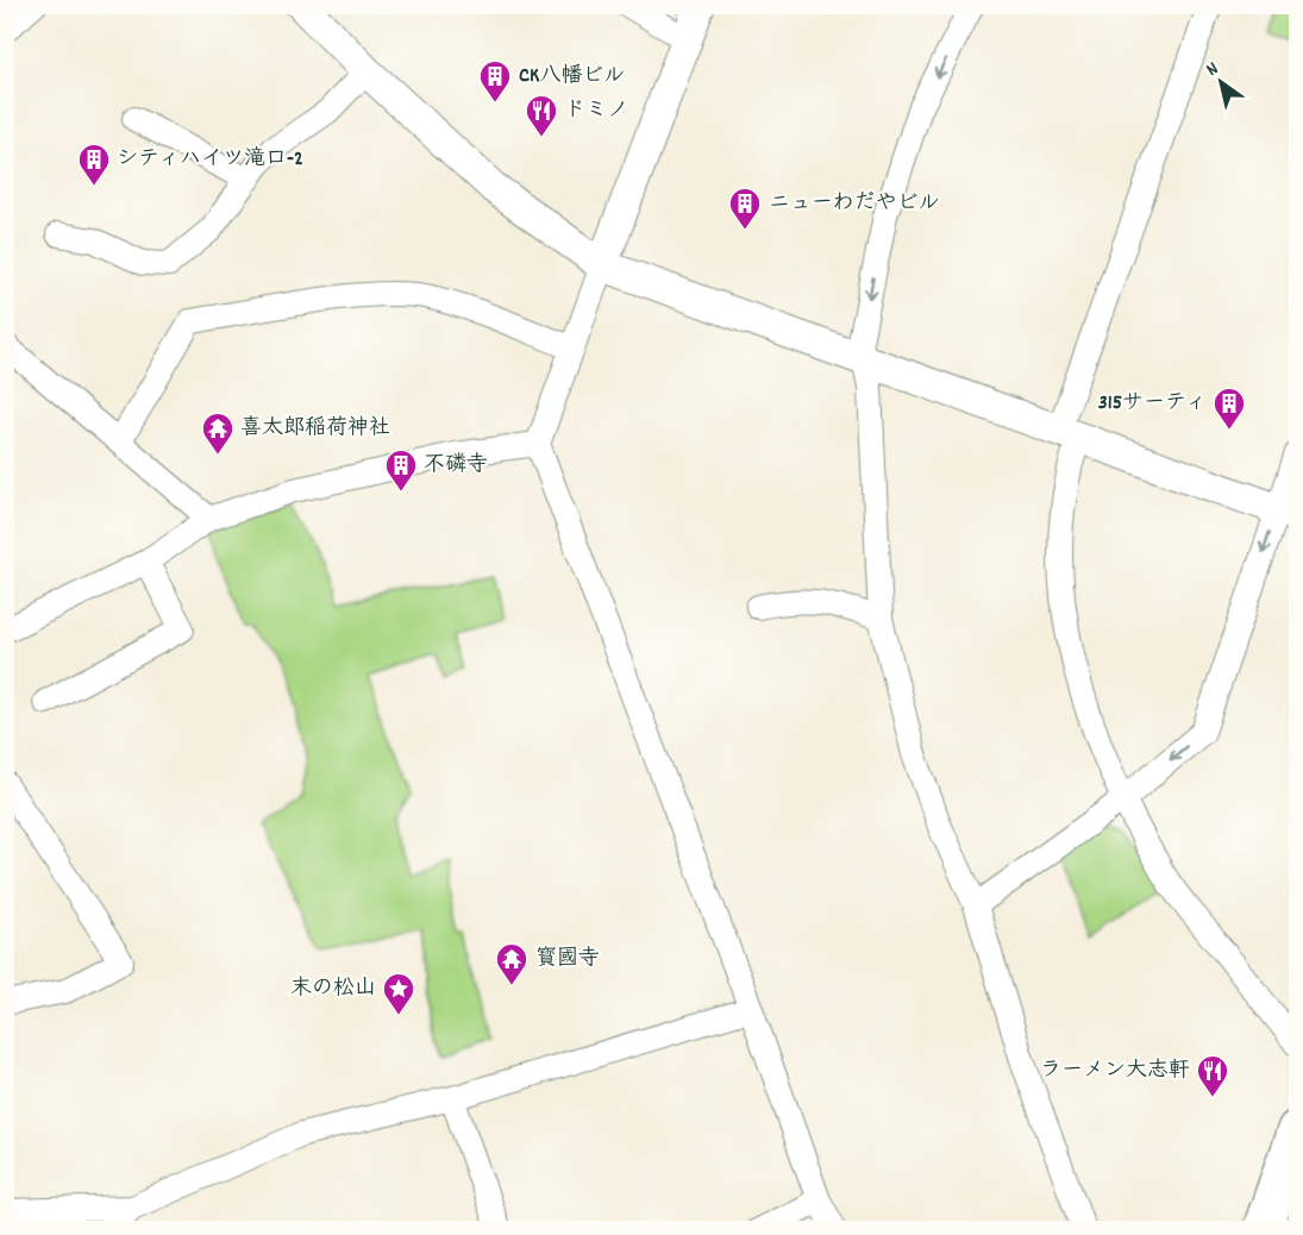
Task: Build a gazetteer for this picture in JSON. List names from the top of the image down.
{
  "places": {
    "building": [
      "CK八幡ビル",
      "シティハイツ滝口-2",
      "ニューわだやビル",
      "315サーティ",
      "不磷寺"
    ],
    "restaurant": ["ドミノ", "ラーメン大志軒"],
    "temple": ["喜太郎稲荷神社", "寳國寺"],
    "place": ["末の松山"]
  },
  "north": "top left"
}
